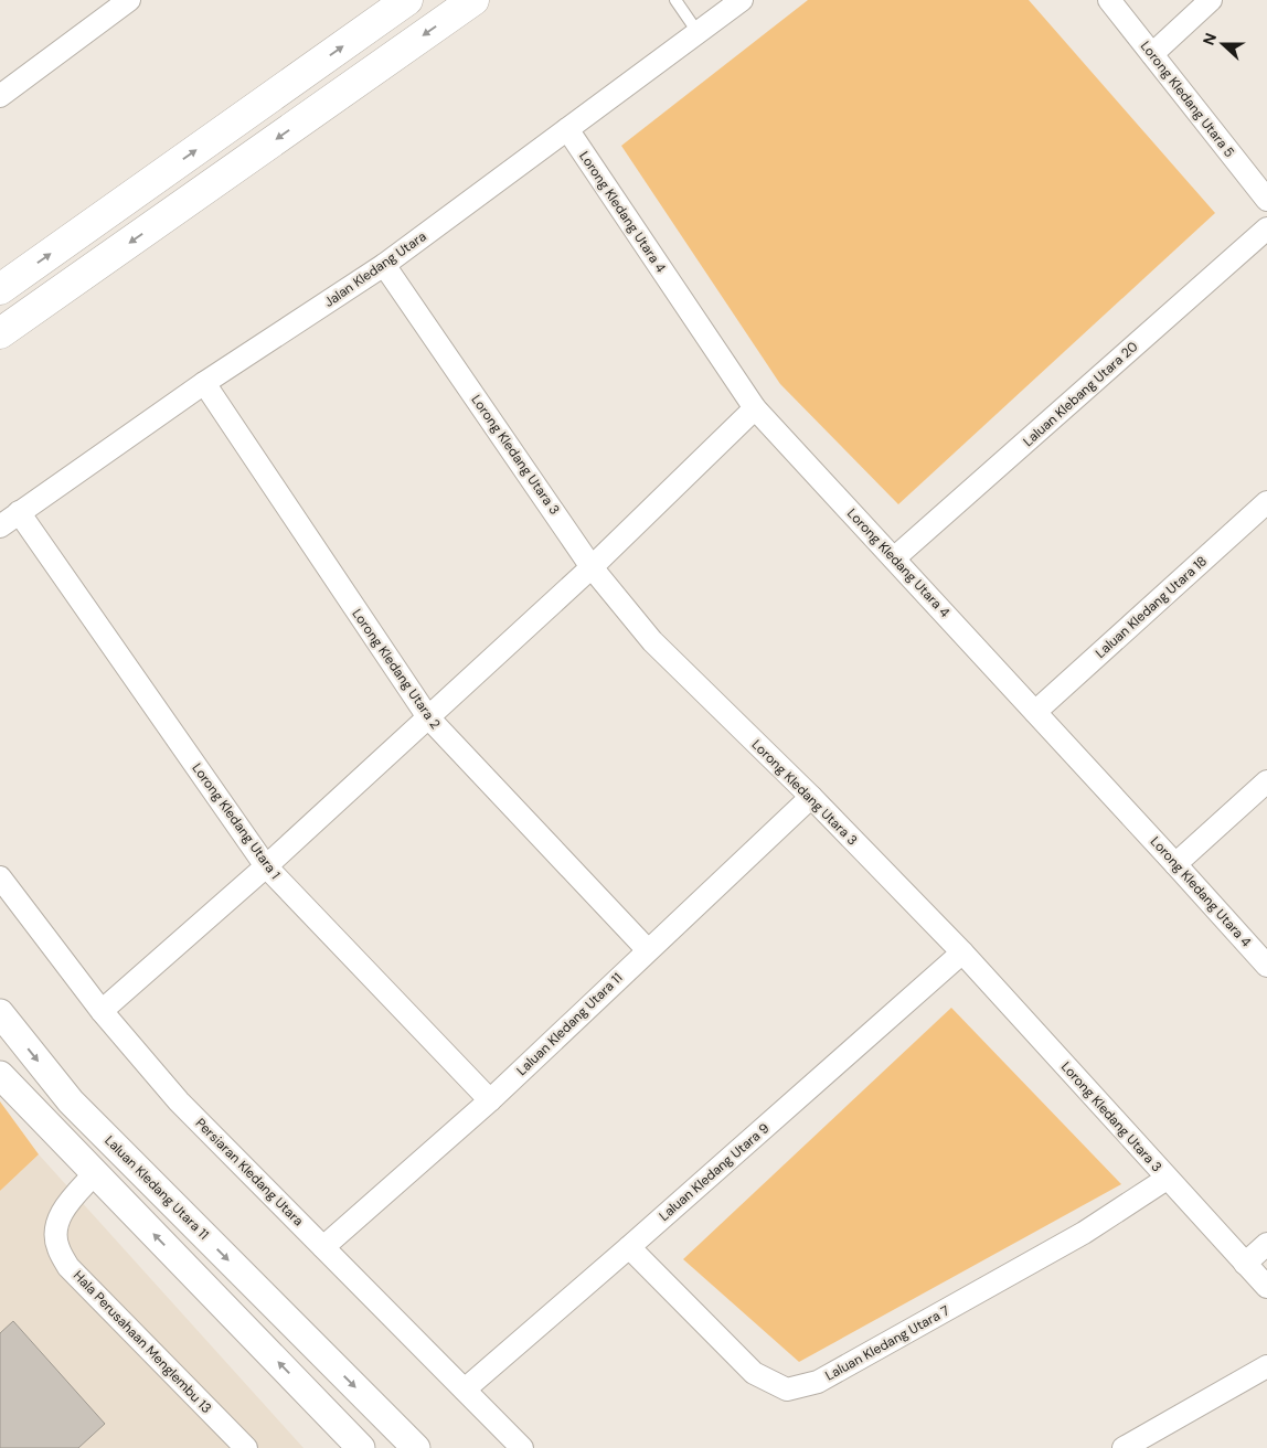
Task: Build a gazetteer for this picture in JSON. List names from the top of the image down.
{
  "streets": {
    "street": [
      "Lorong Kledang Utara 5",
      "Lorong Kledang Utara 4",
      "Jalan Kledang Utara",
      "Laluan Klebang Utara 20",
      "Lorong Kledang Utara 3",
      "Laluan Kledang Utara 18",
      "Lorong Kledang Utara 2",
      "Lorong Kledang Utara 1",
      "Laluan Kledang Utara 11",
      "Persiaran Kledang Utara",
      "Laluan Kledang Utara 9",
      "Hala Perusahaan Menglembu 13",
      "Laluan Kledang Utara 7"
    ]
  },
  "crossings": [
    ["Lorong Kledang Utara 4", "Jalan Kledang Utara"],
    ["Lorong Kledang Utara 4", "Laluan Klebang Utara 20"],
    ["Lorong Kledang Utara 4", "Laluan Kledang Utara 18"],
    ["Jalan Kledang Utara", "Lorong Kledang Utara 3"],
    ["Jalan Kledang Utara", "Lorong Kledang Utara 2"],
    ["Jalan Kledang Utara", "Lorong Kledang Utara 1"],
    ["Lorong Kledang Utara 3", "Laluan Kledang Utara 11"],
    ["Lorong Kledang Utara 3", "Laluan Kledang Utara 9"],
    ["Lorong Kledang Utara 3", "Laluan Kledang Utara 7"],
    ["Lorong Kledang Utara 2", "Laluan Kledang Utara 11"],
    ["Lorong Kledang Utara 1", "Laluan Kledang Utara 11"],
    ["Laluan Kledang Utara 11", "Persiaran Kledang Utara"],
    ["Persiaran Kledang Utara", "Laluan Kledang Utara 9"],
    ["Laluan Kledang Utara 9", "Laluan Kledang Utara 7"]
  ],
  "north": "left"
}
